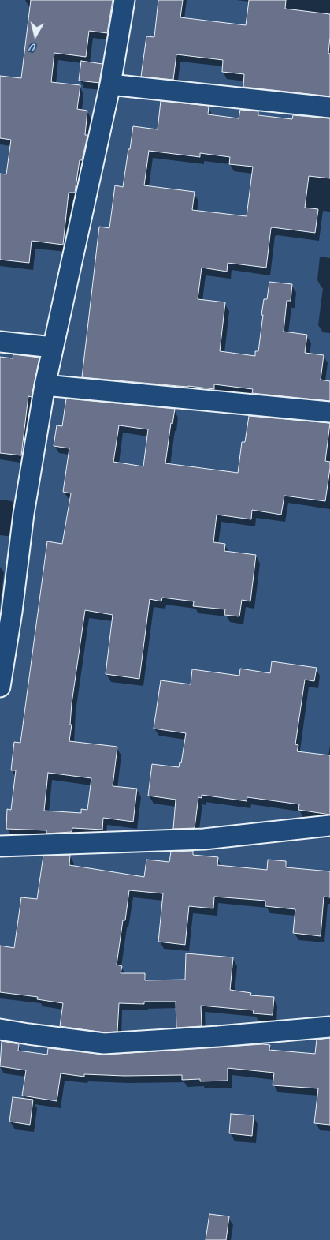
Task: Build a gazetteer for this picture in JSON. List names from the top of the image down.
{
  "north": "bottom"
}
